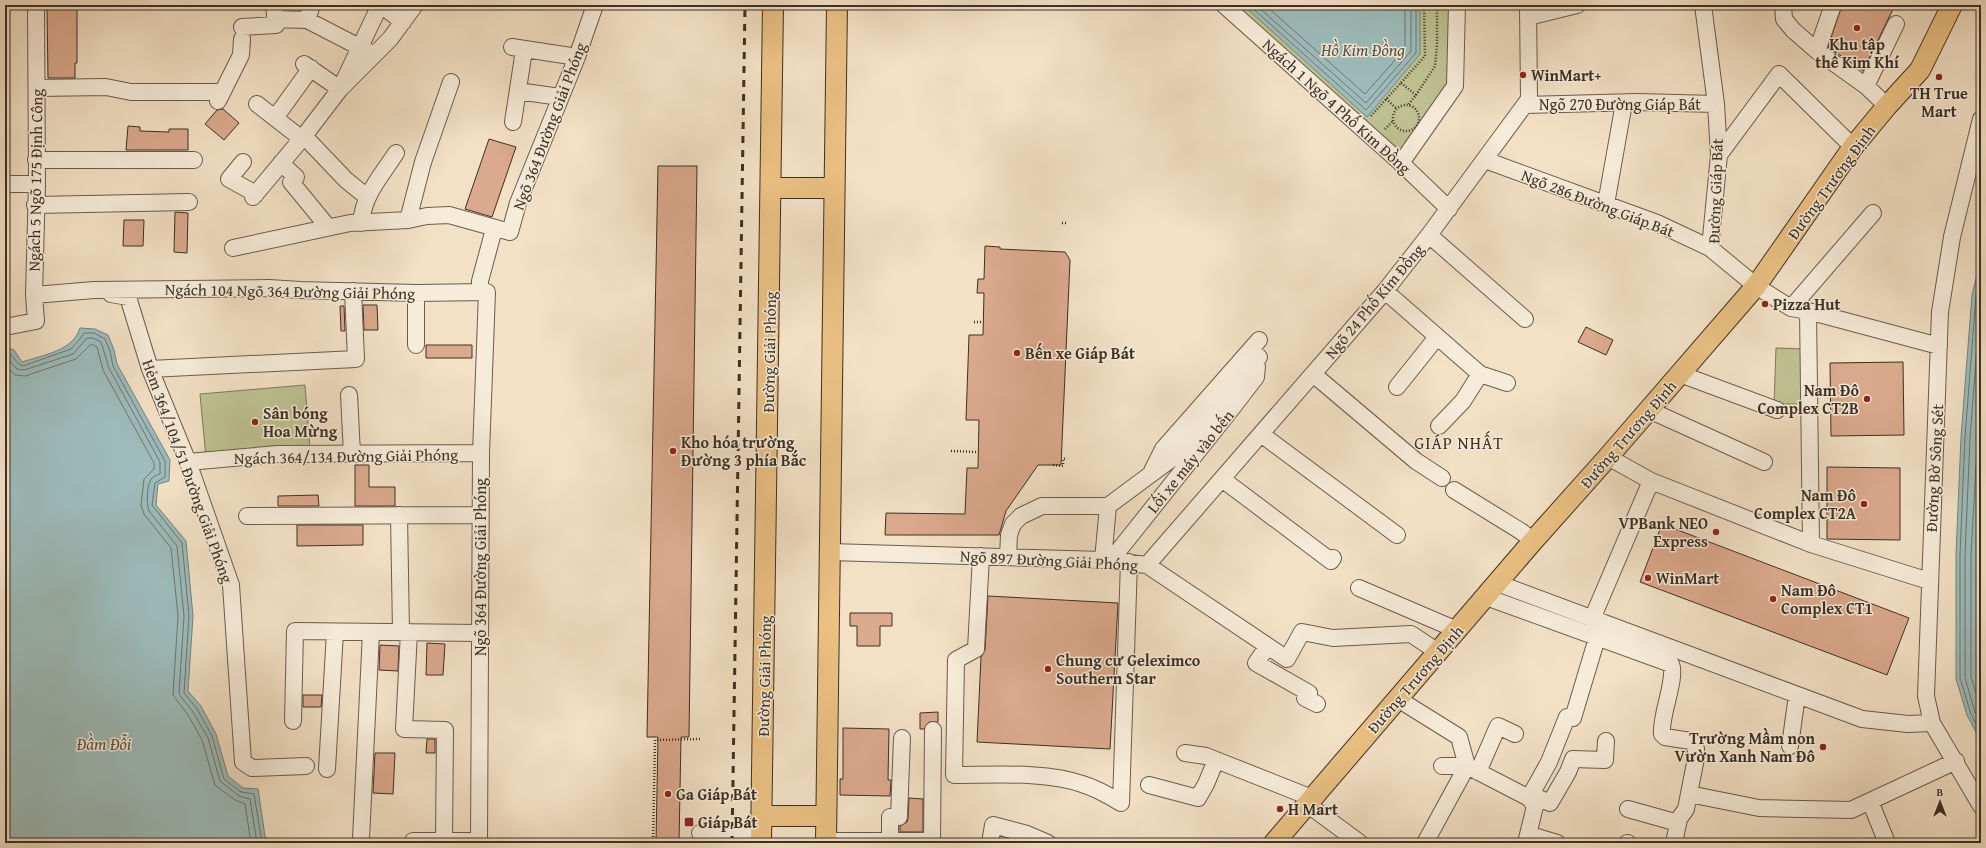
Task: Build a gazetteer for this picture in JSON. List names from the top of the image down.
{
  "streets": {
    "main road": ["Đường Trương Định", "Đường Giải Phóng"],
    "street": [
      "Ngõ 270 Đường Giáp Bát",
      "Ngách 1 Ngõ 4 Phố Kim Đồng",
      "Ngõ 364 Đường Giải Phóng",
      "Ngách 5 Ngõ 175 Định Công",
      "Đường Giáp Bát",
      "Ngõ 286 Đường Giáp Bát",
      "Ngách 104 Ngõ 364 Đường Giải Phóng",
      "Ngõ 24 Phố Kim Đồng",
      "Ngách 364/134 Đường Giải Phóng",
      "Lối xe máy vào bến",
      "Đường Bờ Sông Sét",
      "Hẻm 364/104/51 Đường Giải Phóng",
      "Ngõ 897 Đường Giải Phóng"
    ]
  },
  "crossings": [
    ["Ngõ 270 Đường Giáp Bát", "Đường Giáp Bát"],
    ["Ngõ 270 Đường Giáp Bát", "Ngõ 24 Phố Kim Đồng"],
    ["Ngách 1 Ngõ 4 Phố Kim Đồng", "Ngõ 24 Phố Kim Đồng"],
    ["Ngõ 364 Đường Giải Phóng", "Ngách 104 Ngõ 364 Đường Giải Phóng"],
    ["Ngõ 364 Đường Giải Phóng", "Ngách 364/134 Đường Giải Phóng"],
    ["Ngách 5 Ngõ 175 Định Công", "Ngách 104 Ngõ 364 Đường Giải Phóng"],
    ["Ngách 5 Ngõ 175 Định Công", "Hẻm 364/104/51 Đường Giải Phóng"],
    ["Đường Trương Định", "Đường Giáp Bát"],
    ["Đường Trương Định", "Ngõ 897 Đường Giải Phóng"],
    ["Đường Giáp Bát", "Ngõ 286 Đường Giáp Bát"],
    ["Ngõ 286 Đường Giáp Bát", "Ngõ 24 Phố Kim Đồng"],
    ["Ngách 104 Ngõ 364 Đường Giải Phóng", "Hẻm 364/104/51 Đường Giải Phóng"],
    ["Ngõ 24 Phố Kim Đồng", "Ngõ 897 Đường Giải Phóng"],
    ["Ngách 364/134 Đường Giải Phóng", "Hẻm 364/104/51 Đường Giải Phóng"],
    ["Lối xe máy vào bến", "Ngõ 897 Đường Giải Phóng"]
  ],
  "districts": ["GIÁP NHẤT"],
  "water": ["Hồ Kim Đồng", "Đầm Đỗi"],
  "places": {
    "other": [
      "Khu tập thể Kim Khí",
      "WinMart+",
      "TH True Mart",
      "Pizza Hut",
      "Bến xe Giáp Bát",
      "Nam Đô Complex CT2B",
      "Sân bóng Hoa Mừng",
      "Kho hóa trường Đường 3 phía Bắc",
      "Nam Đô Complex CT2A",
      "VPBank NEO Express",
      "WinMart",
      "Nam Đô Complex CT1",
      "Chung cư Geleximco Southern Star",
      "Trường Mầm non Vườn Xanh Nam Đô",
      "Ga Giáp Bát",
      "H Mart"
    ],
    "transit": ["Giáp Bát"]
  },
  "north": "top"
}
